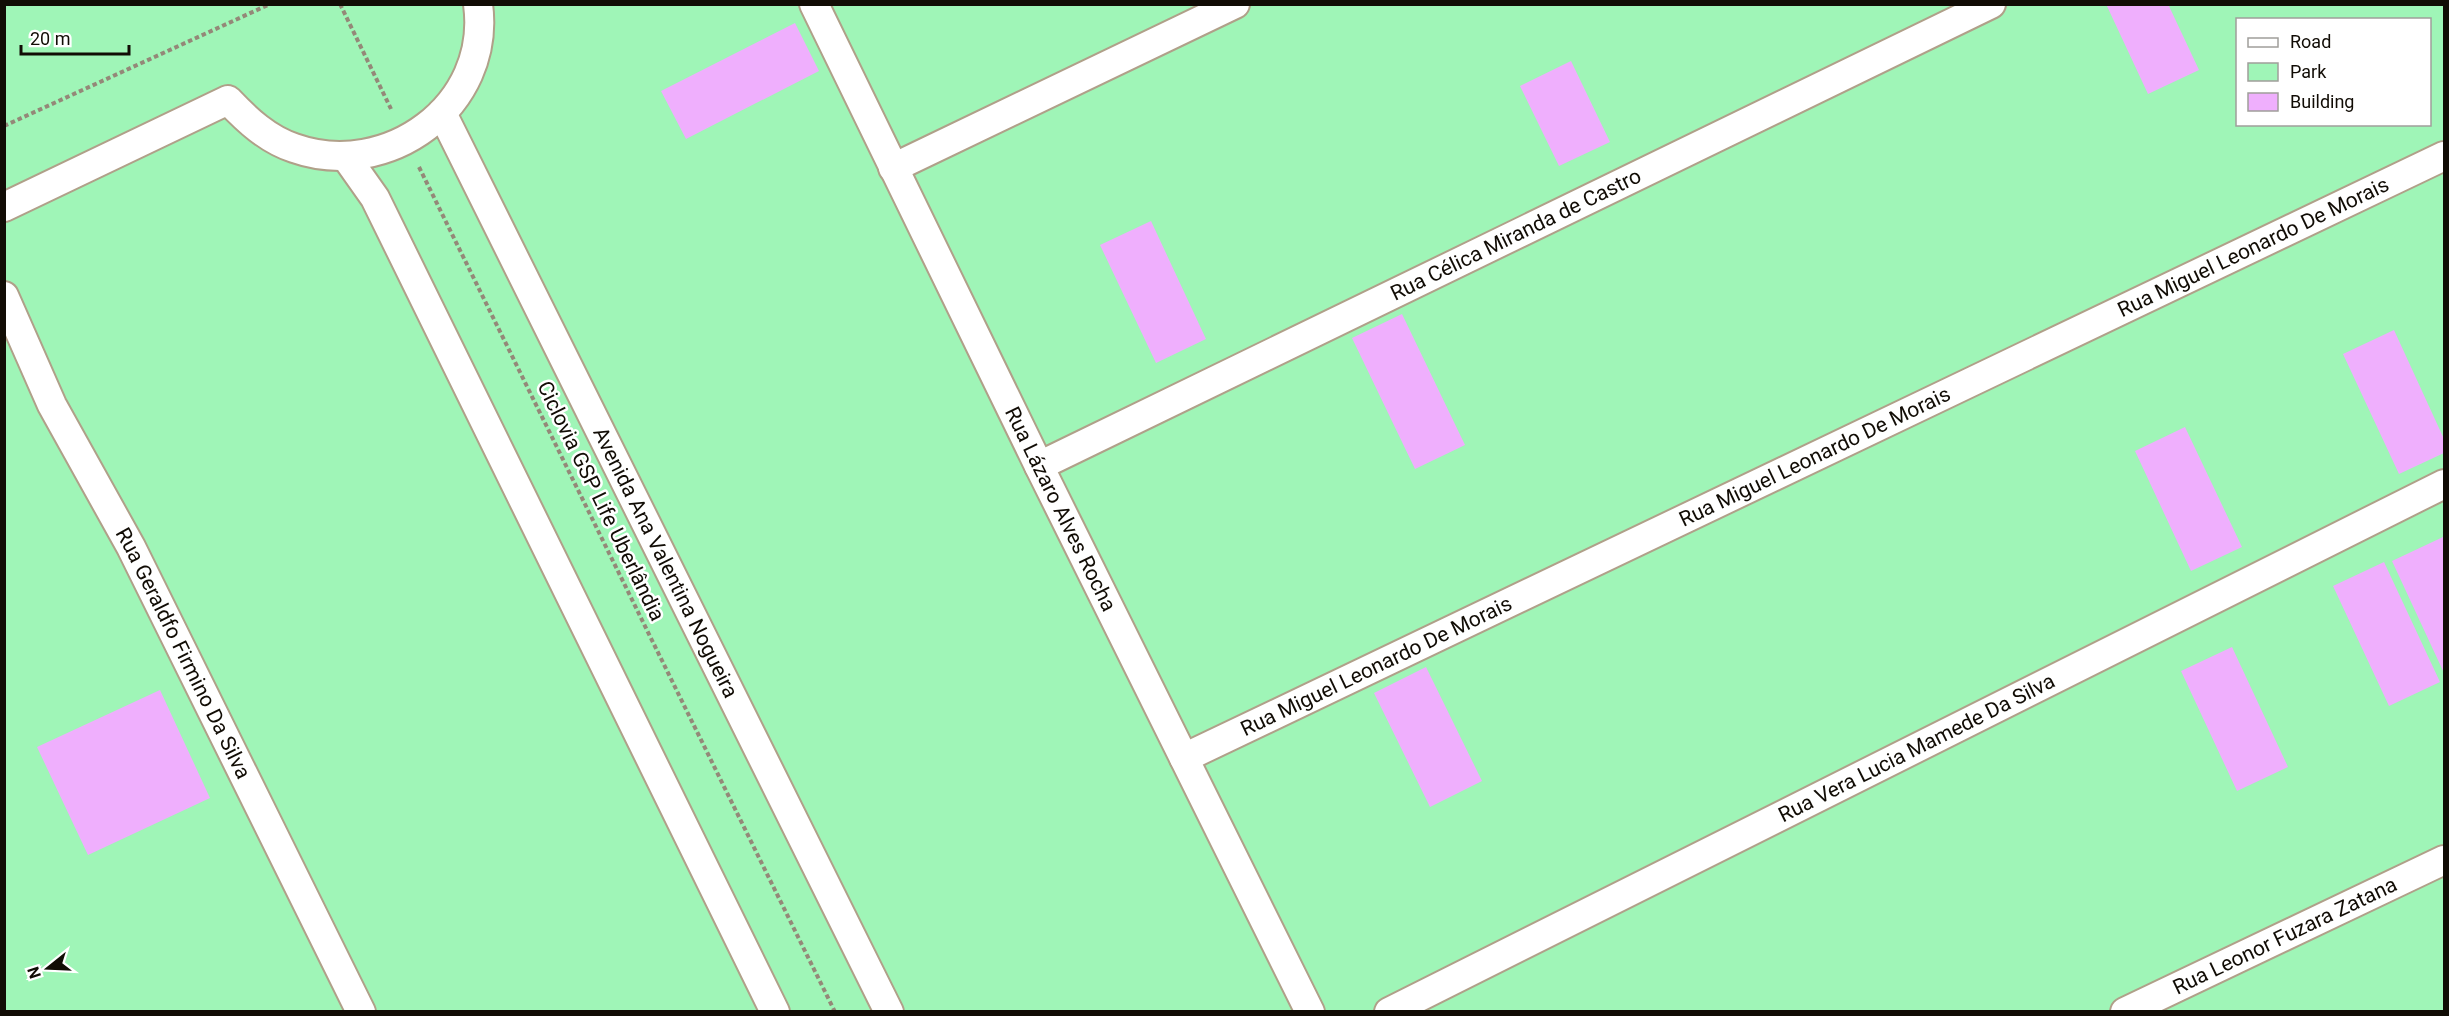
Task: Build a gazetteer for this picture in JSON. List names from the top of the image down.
{
  "streets": {
    "street": [
      "Rua Célica Miranda de Castro",
      "Rua Miguel Leonardo De Morais",
      "Rua Lázaro Alves Rocha",
      "Avenida Ana Valentina Nogueira",
      "Rua Geraldfo Firmino Da Silva",
      "Rua Vera Lucia Mamede Da Silva",
      "Rua Leonor Fuzara Zatana"
    ],
    "path": ["Ciclovia GSP Life Uberlândia"]
  },
  "crossings": [
    ["Rua Célica Miranda de Castro", "Rua Lázaro Alves Rocha"],
    ["Rua Miguel Leonardo De Morais", "Rua Lázaro Alves Rocha"]
  ],
  "legend": ["Road", "Park", "Building"],
  "scale_bar": "20 m",
  "north": "left"
}
